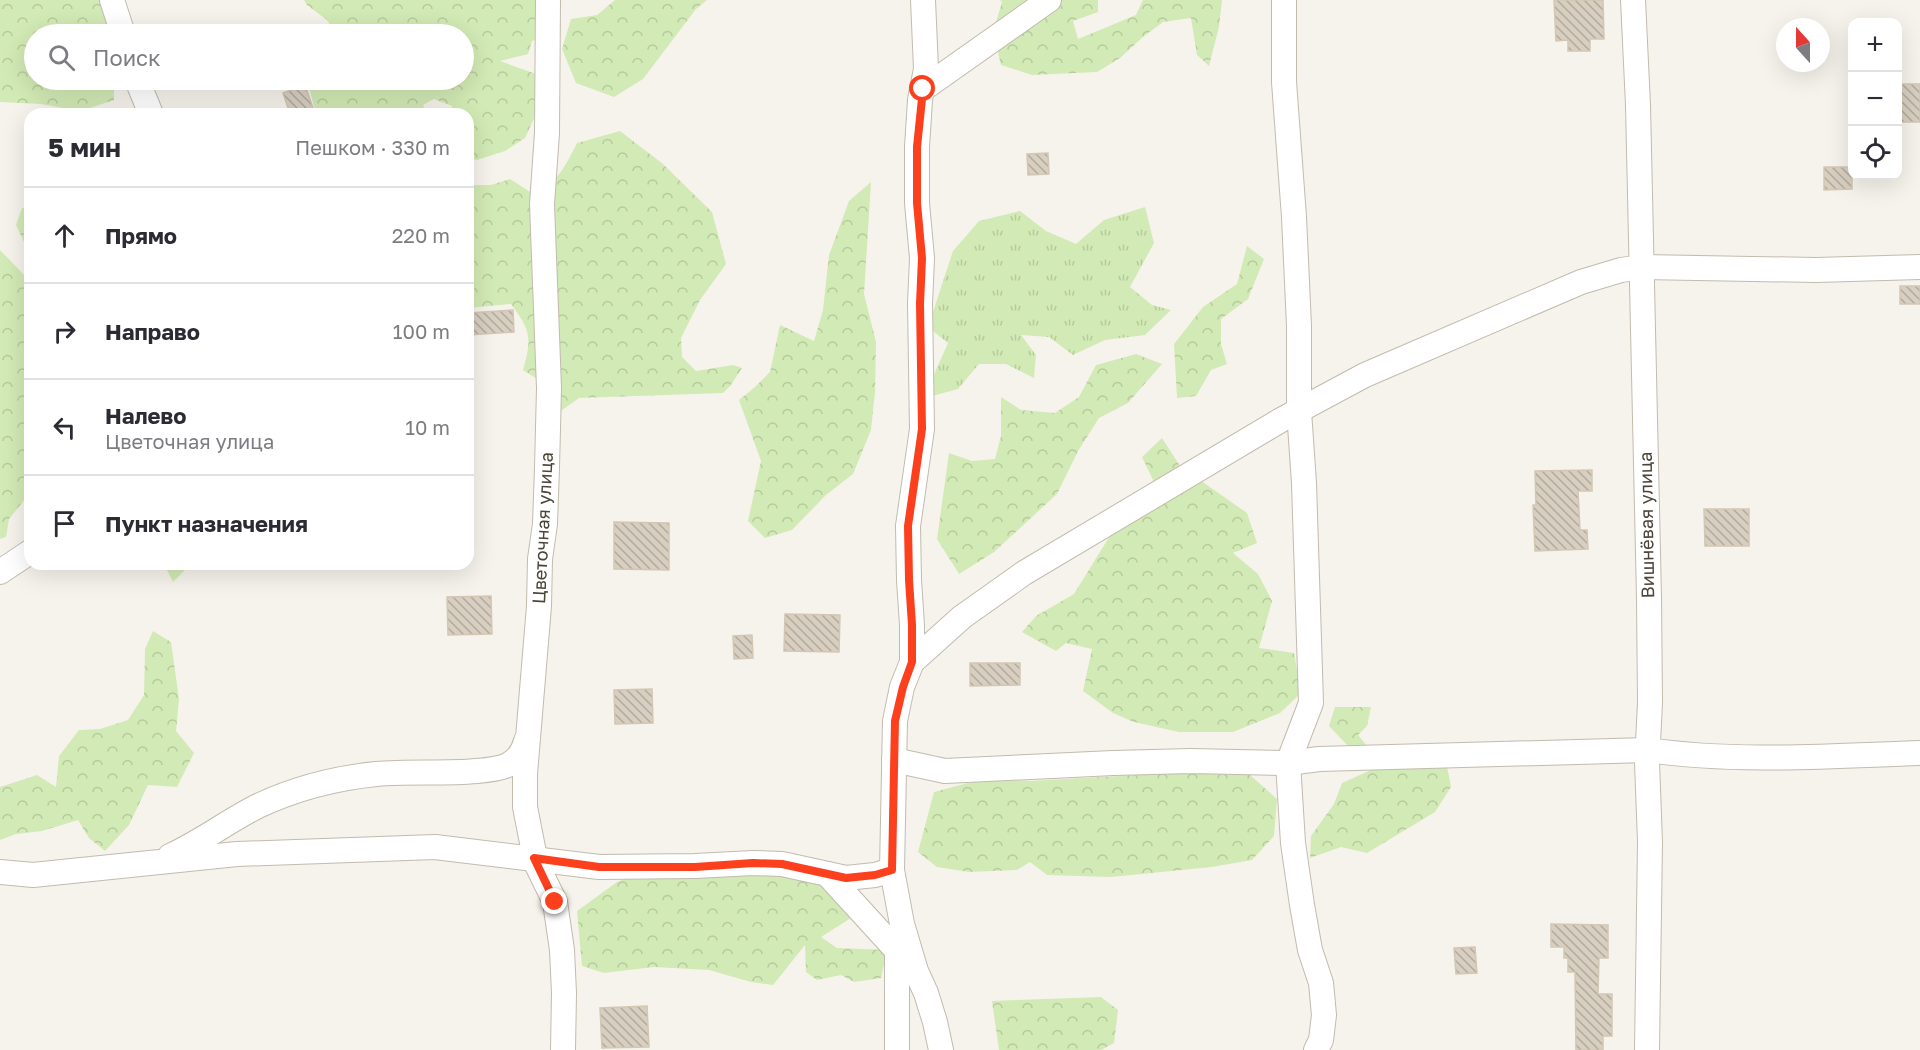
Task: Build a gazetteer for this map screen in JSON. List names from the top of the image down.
{
  "streets": {
    "street": ["Вишнёвая улица", "Цветочная улица"]
  },
  "north": "top",
  "page": {
    "map_buttons": ["+", "−"],
    "search": "Поиск",
    "heading": ["5 мин", "Пешком · 330 m"],
    "list": [
      ["Прямо", "220 m"],
      ["Направо", "100 m"],
      ["Налево", "Цветочная улица", "10 m"],
      "Пункт назначения"
    ]
  }
}
